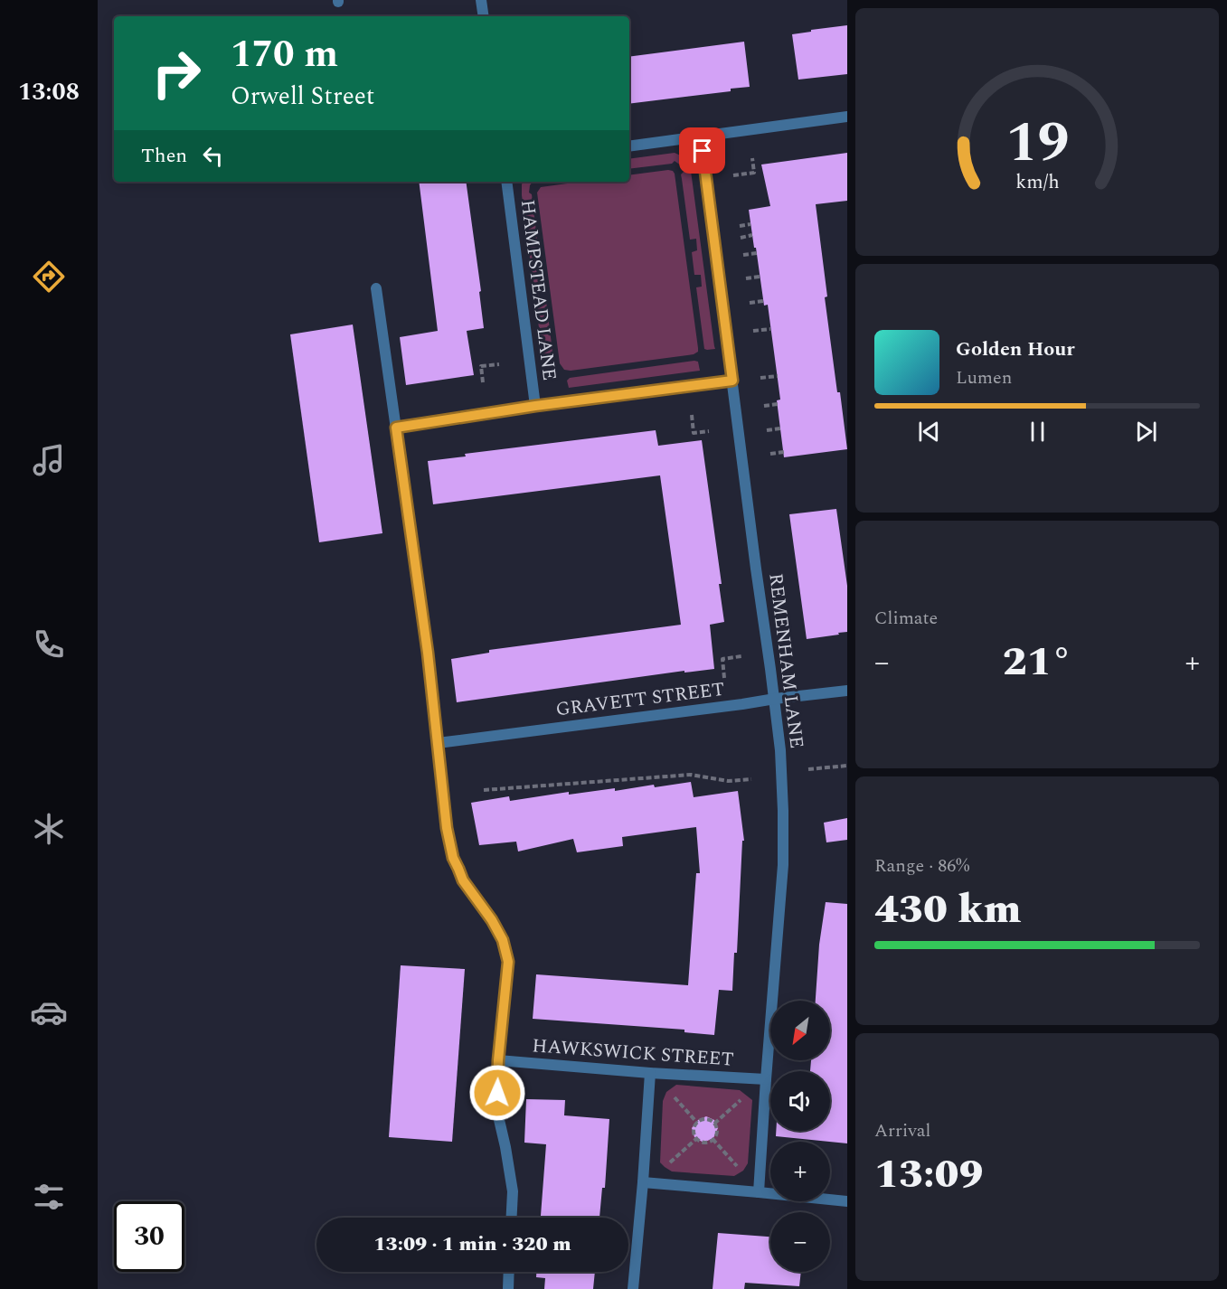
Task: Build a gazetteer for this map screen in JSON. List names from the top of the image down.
{
  "streets": {
    "street": [
      "HAMPSTEAD LANE",
      "REMENHAM LANE",
      "GRAVETT STREET",
      "HAWKSWICK STREET"
    ]
  },
  "crossings": [
    ["REMENHAM LANE", "GRAVETT STREET"],
    ["REMENHAM LANE", "HAWKSWICK STREET"]
  ],
  "north": "bottom left",
  "page": {
    "tabs": "13:08",
    "turn": ["170 m", "Orwell Street"],
    "then": "Then",
    "song": ["Golden Hour", "Lumen"],
    "tile": [
      "Climate",
      ["Range · 86%", "430 km"],
      ["Arrival", "13:09"]
    ],
    "heat": ["−", "21°", "+"],
    "map_buttons": ["+", "−"],
    "limit": "30",
    "trip": "13:09 · 1 min · 320 m",
    "gauge": ["19", "km/h"]
  }
}
